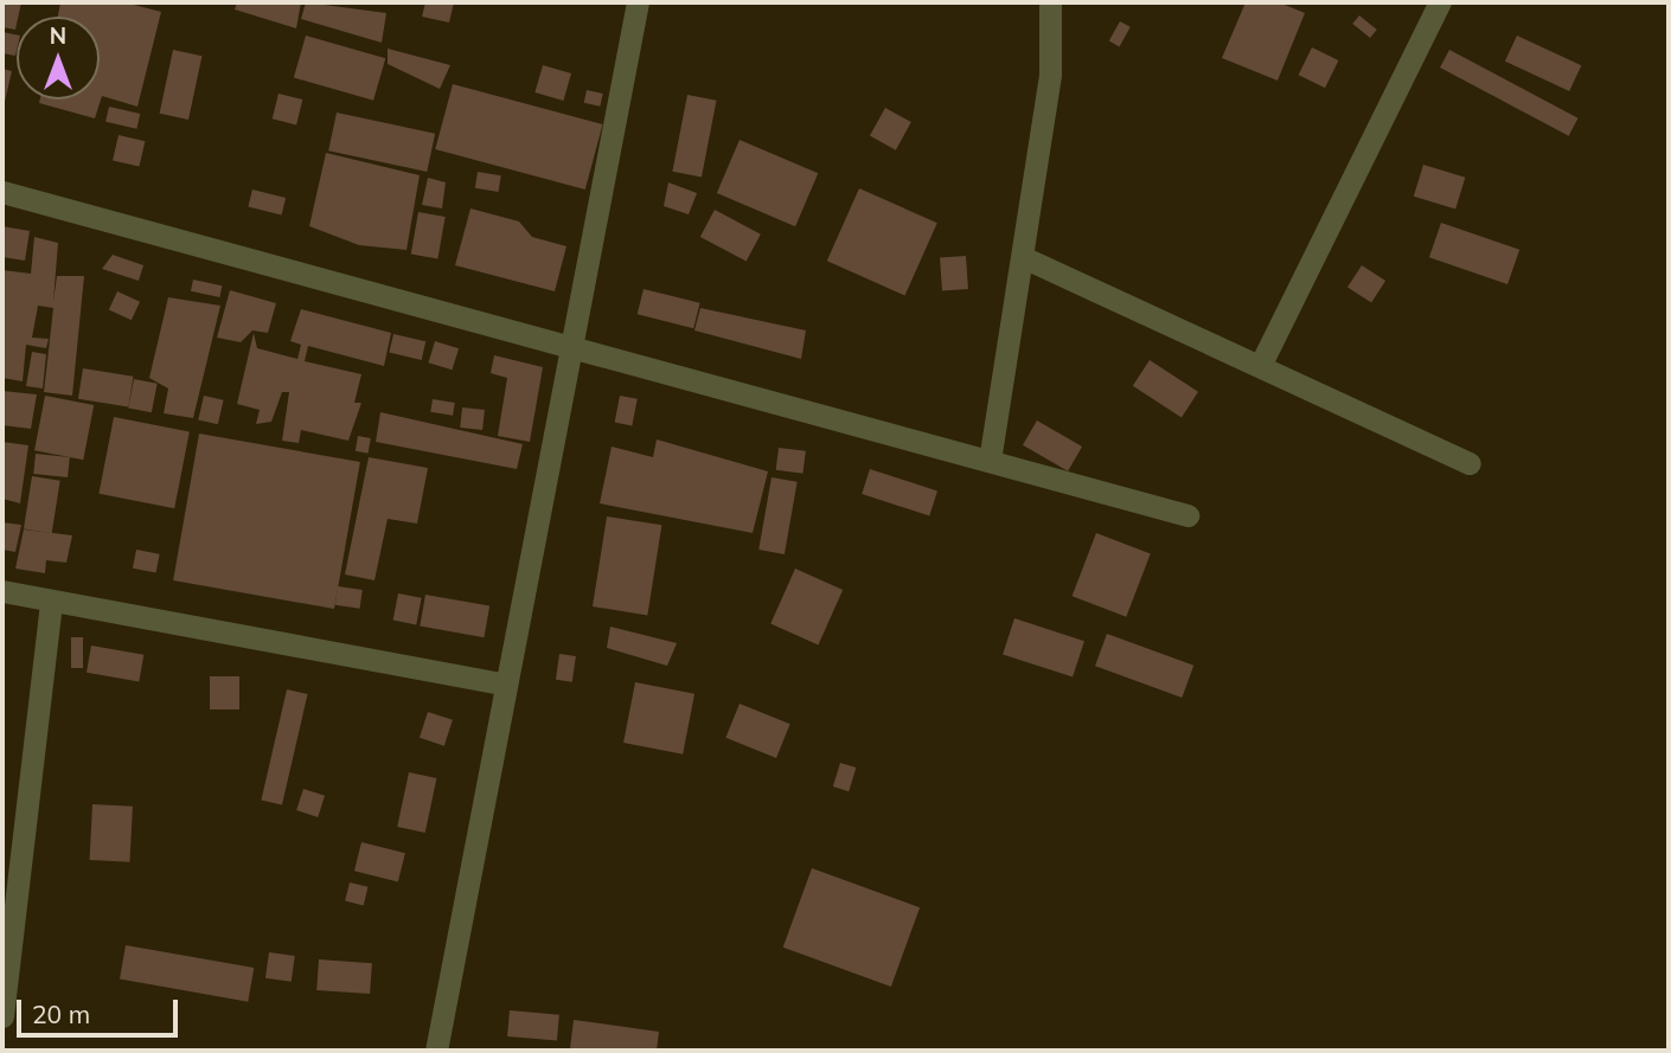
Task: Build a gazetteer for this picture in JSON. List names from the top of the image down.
{
  "scale_bar": "20 m",
  "north": "top"
}
